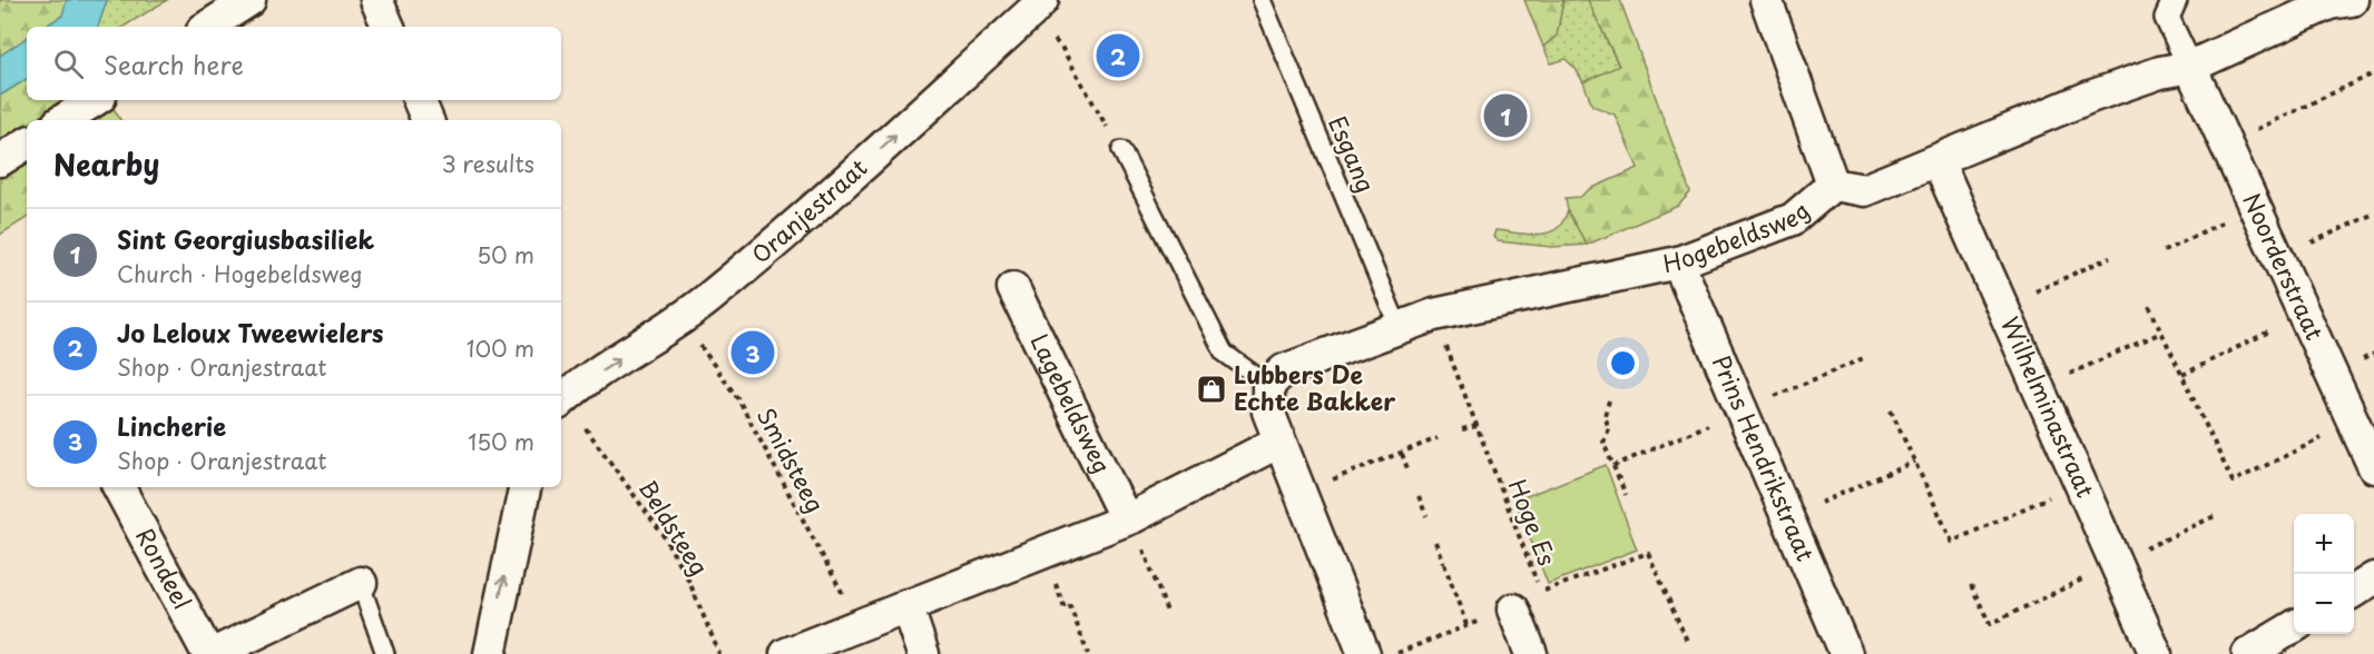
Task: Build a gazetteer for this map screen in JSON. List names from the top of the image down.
{
  "streets": {
    "street": [
      "Oranjestraat",
      "Hogebeldsweg",
      "Noorderstraat",
      "Lagebeldsweg",
      "Wilhelminastraat",
      "Prins Hendrikstraat",
      "Rondeel"
    ],
    "lane": ["Esgang"],
    "path": ["Smidsteeg", "Hoge Es", "Beldsteeg"]
  },
  "crossings": [
    ["Esgang", "Hogebeldsweg"],
    ["Oranjestraat", "Smidsteeg"],
    ["Hogebeldsweg", "Noorderstraat"],
    ["Hogebeldsweg", "Wilhelminastraat"],
    ["Hogebeldsweg", "Prins Hendrikstraat"],
    ["Hogebeldsweg", "Hoge Es"]
  ],
  "one_way": ["Oranjestraat"],
  "places": {
    "shop": ["Lubbers De Echte Bakker"]
  },
  "page": {
    "search": "Search here",
    "pins": ["2", "1", "3"],
    "heading": ["Nearby", "3 results"],
    "list": [
      {
        "mark": "1",
        "name": "Sint Georgiusbasiliek",
        "note": "Church · Hogebeldsweg",
        "value": "50 m"
      },
      {
        "mark": "2",
        "name": "Jo Leloux Tweewielers",
        "note": "Shop · Oranjestraat",
        "value": "100 m"
      },
      {
        "mark": "3",
        "name": "Lincherie",
        "note": "Shop · Oranjestraat",
        "value": "150 m"
      }
    ],
    "map_buttons": ["+", "−"]
  }
}
